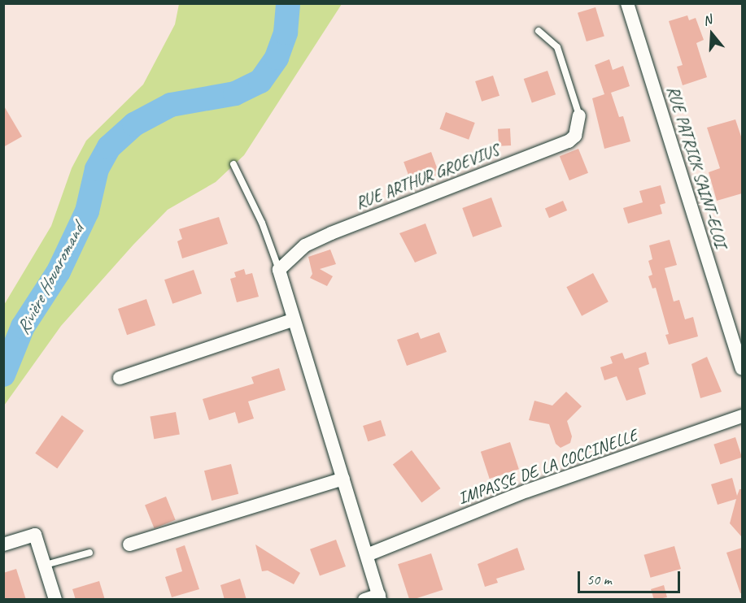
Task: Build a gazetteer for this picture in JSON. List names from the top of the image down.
{
  "streets": {
    "street": ["RUE PATRICK SAINT-ELOI", "RUE ARTHUR GROEVIUS", "IMPASSE DE LA COCCINELLE"]
  },
  "water": ["Rivière Houaromand"],
  "scale_bar": "50 m",
  "north": "top"
}
